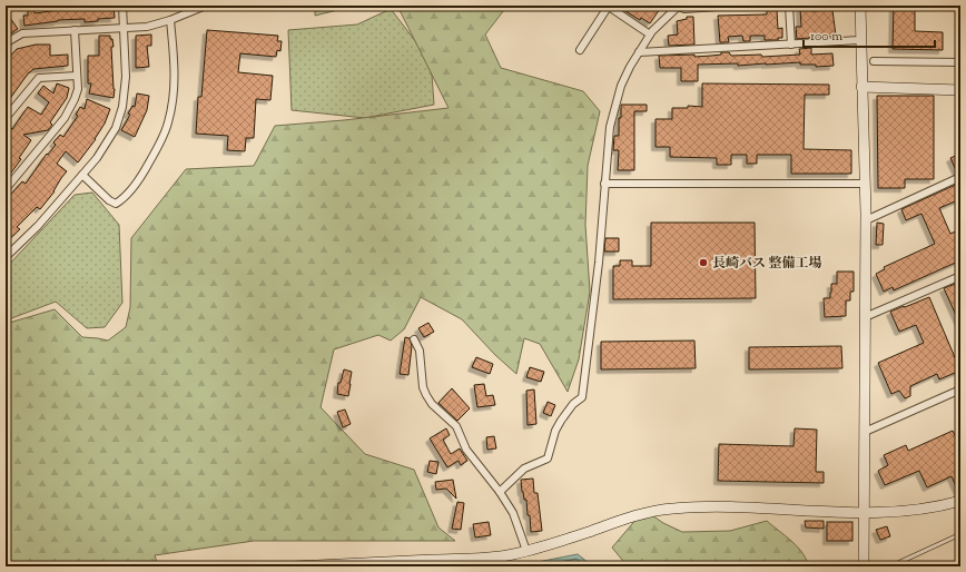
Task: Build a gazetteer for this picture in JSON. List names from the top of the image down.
{
  "places": ["長崎バス 整備工場"],
  "scale_bar": "100 m"
}
